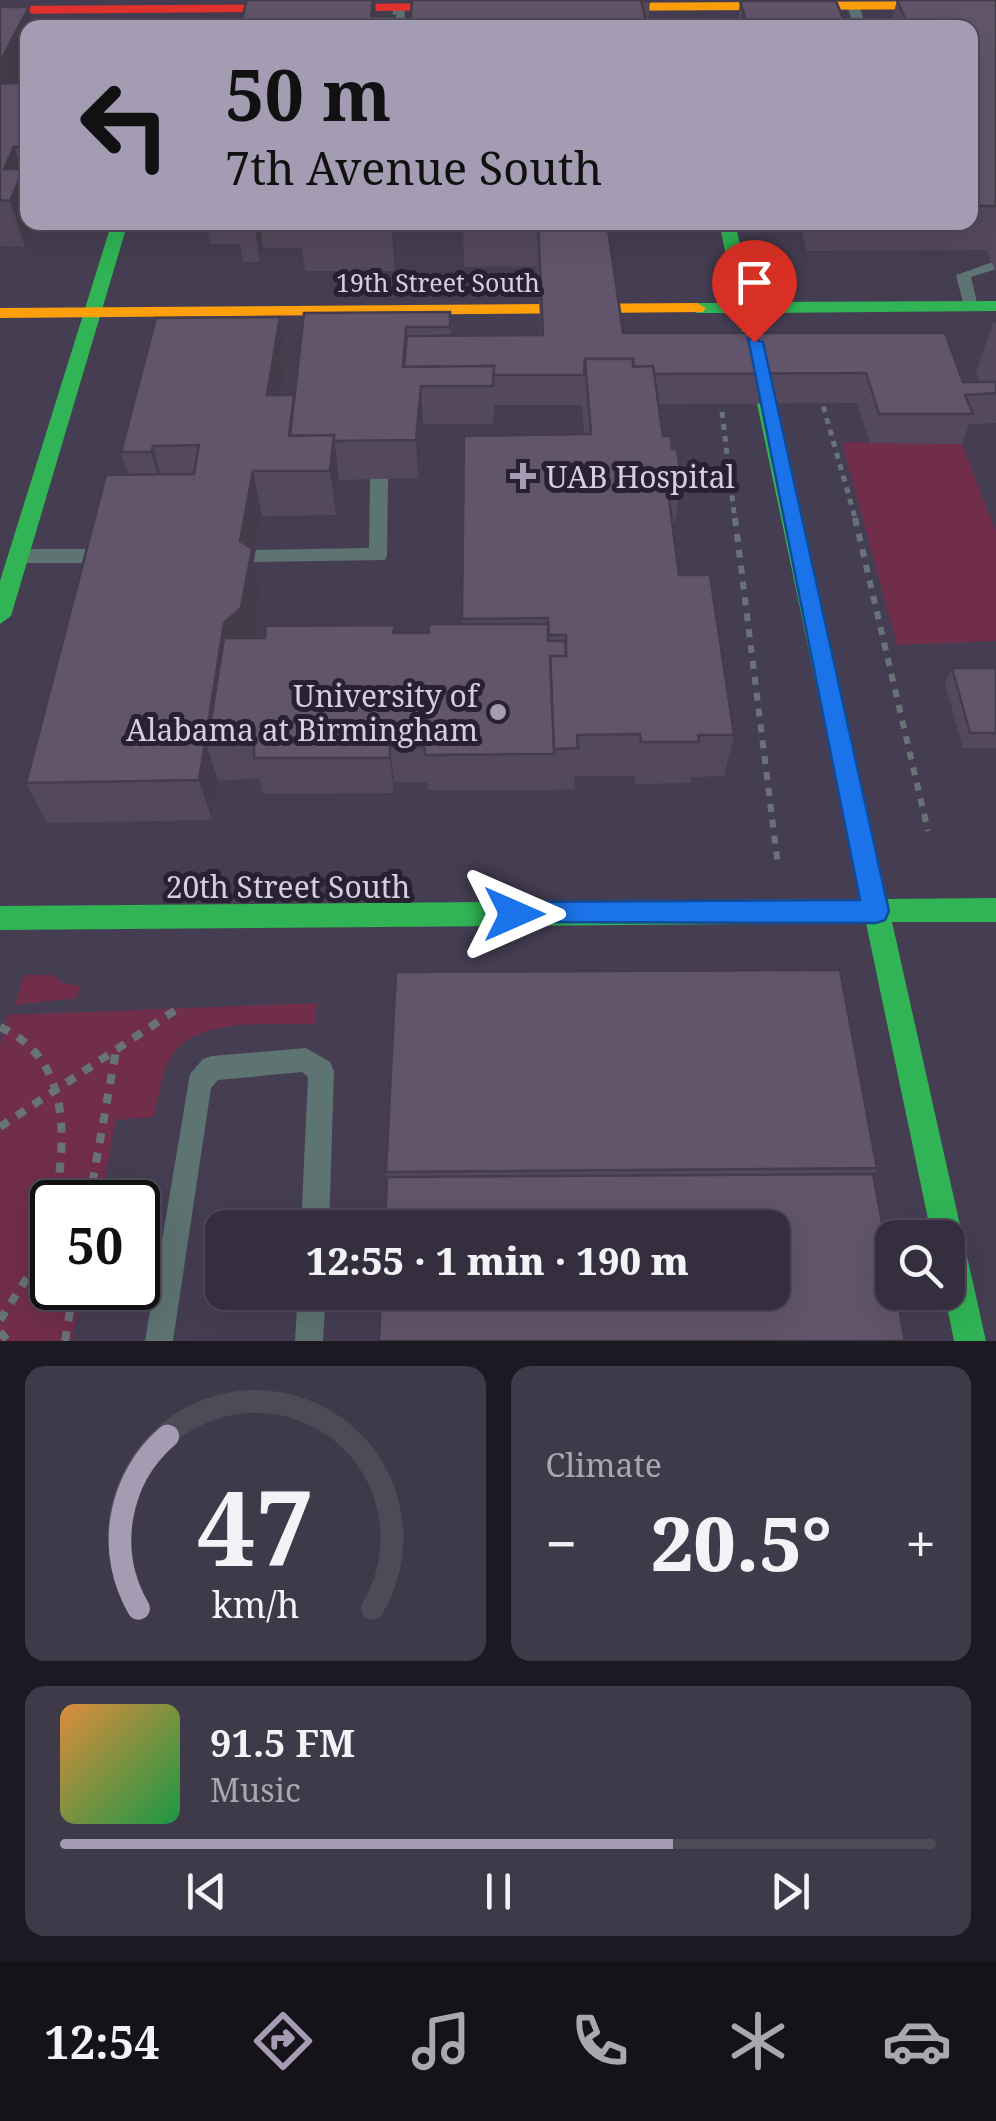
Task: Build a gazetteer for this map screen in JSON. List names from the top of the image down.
{
  "streets": {
    "street": ["19th Street South", "20th Street South"]
  },
  "places": {
    "health": ["UAB Hospital"],
    "other": ["University of Alabama at Birmingham"]
  },
  "page": {
    "turn": ["50 m", "7th Avenue South"],
    "limit": "50",
    "trip": "12:55 · 1 min · 190 m",
    "tile": "Climate",
    "heat": ["−", "20.5°", "+"],
    "song": ["91.5 FM", "Music"],
    "tabs": "12:54",
    "gauge": ["47", "km/h"]
  }
}
